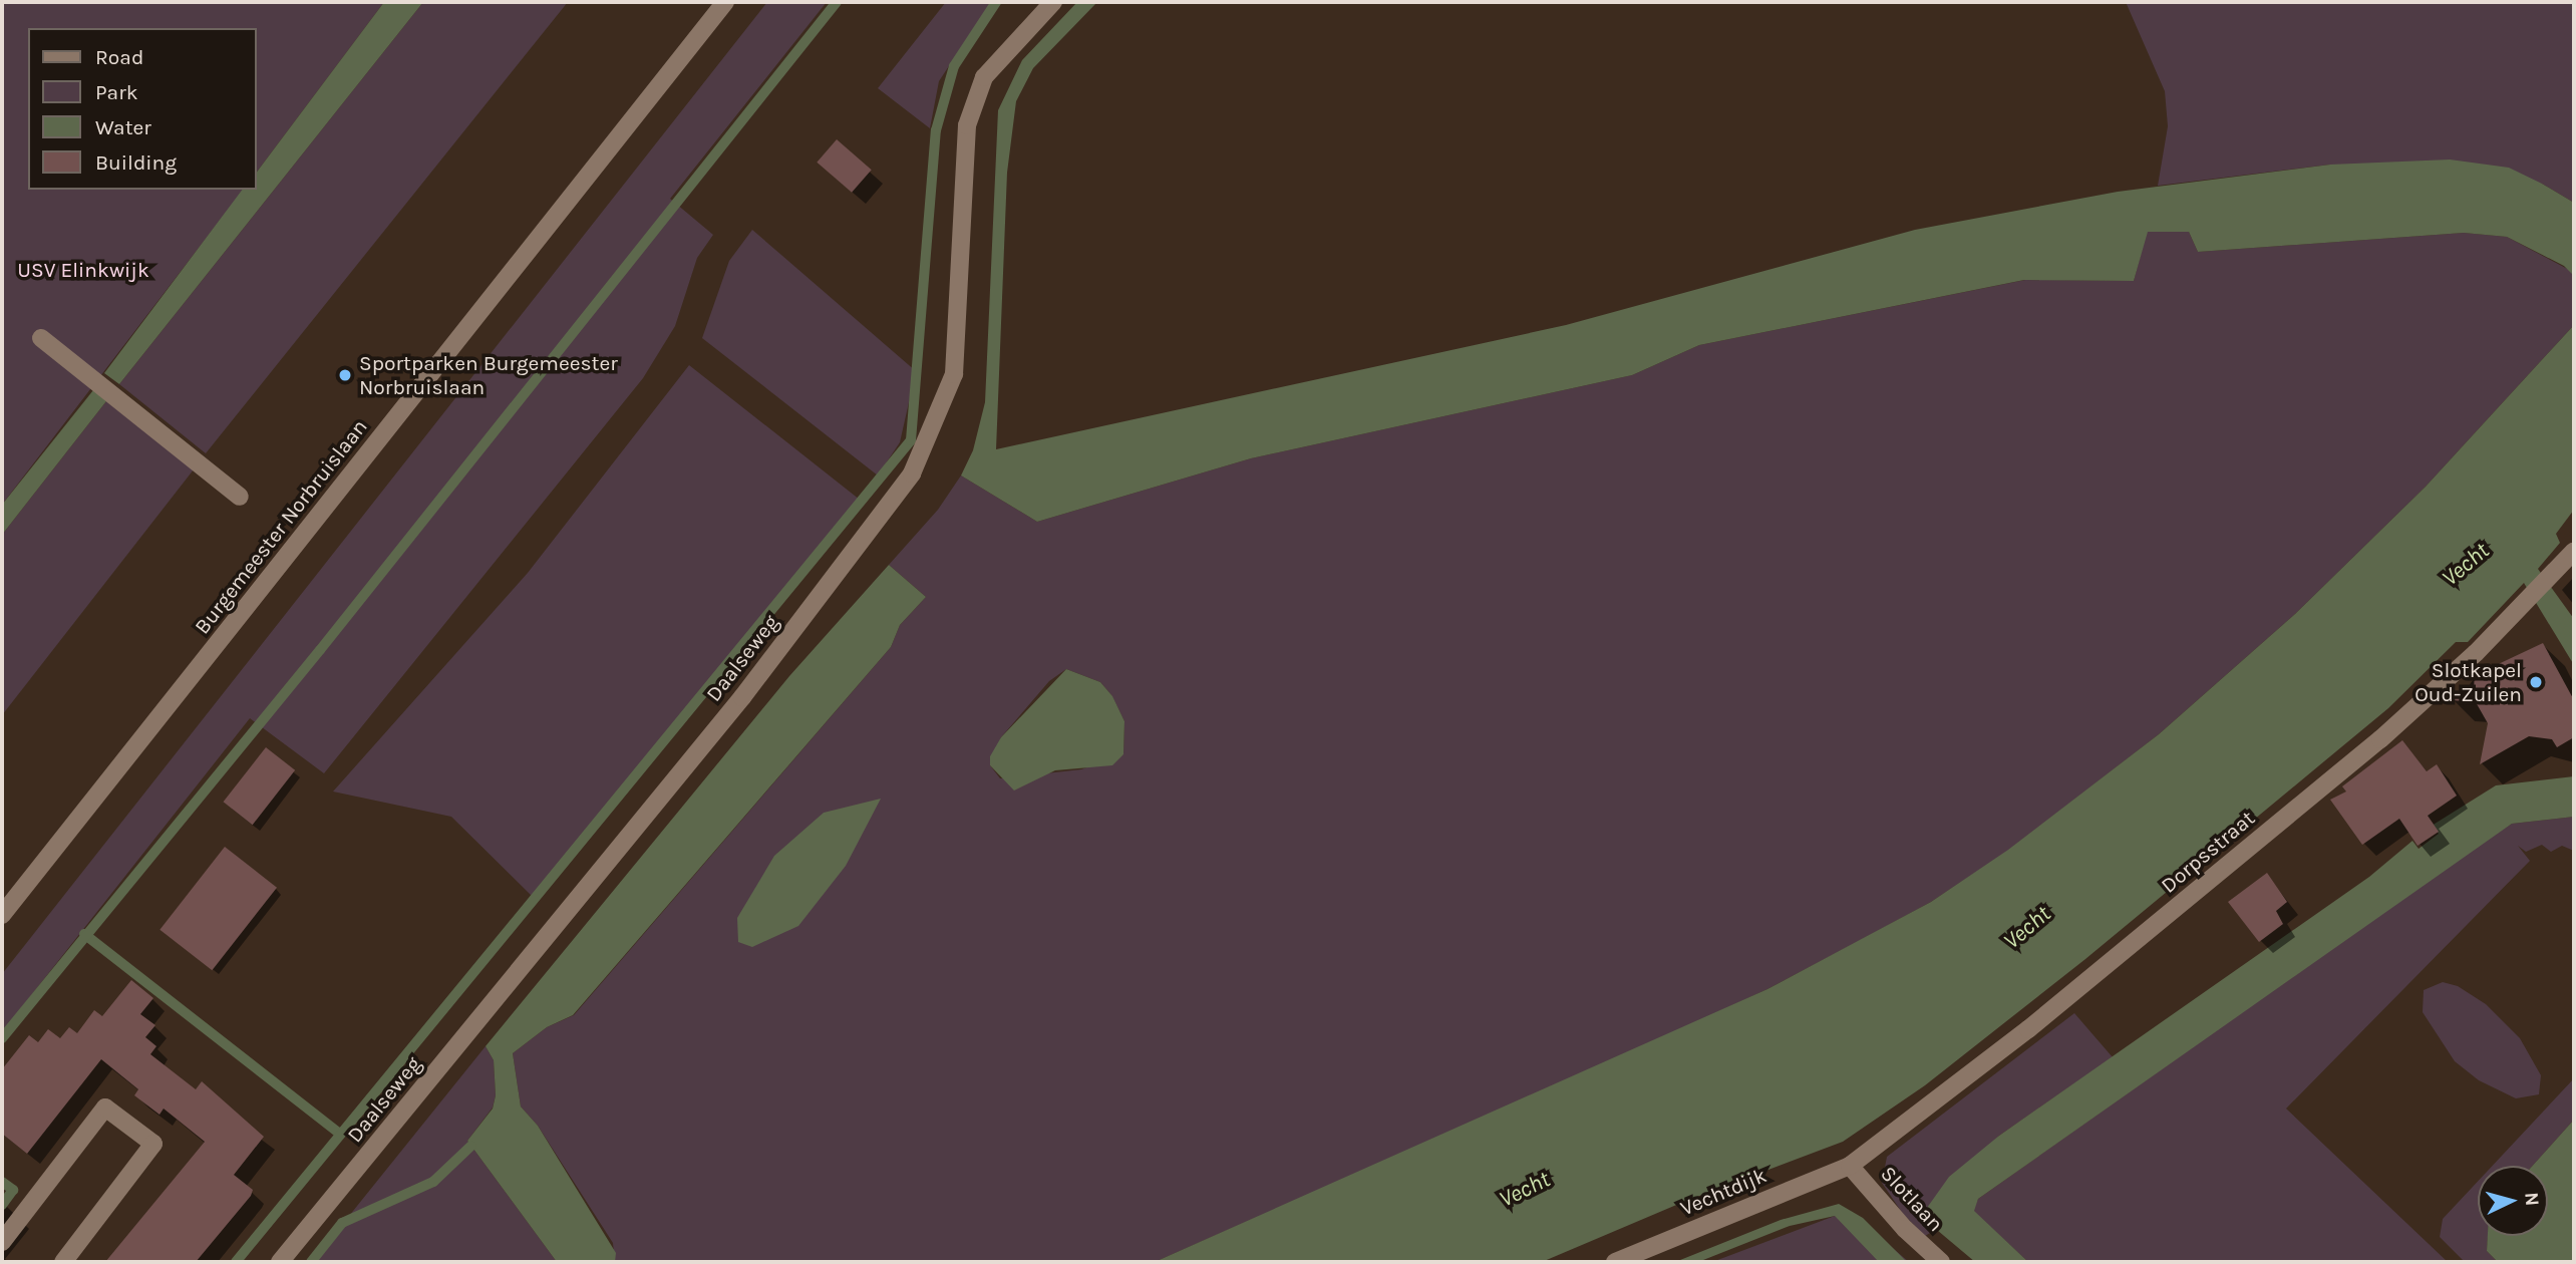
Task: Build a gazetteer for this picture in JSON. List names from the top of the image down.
{
  "streets": {
    "street": [
      "Burgemeester Norbruislaan",
      "Daalseweg",
      "Dorpsstraat",
      "Vechtdijk",
      "Slotlaan"
    ]
  },
  "crossings": [
    ["Dorpsstraat", "Vechtdijk"],
    ["Dorpsstraat", "Slotlaan"],
    ["Vechtdijk", "Slotlaan"]
  ],
  "water": ["Vecht"],
  "parks": ["USV Elinkwijk"],
  "places": ["Sportparken Burgemeester Norbruislaan", "Slotkapel Oud-Zuilen"],
  "legend": [
    "Road",
    "Park",
    "Water",
    "Building"
  ],
  "north": "right"
}
